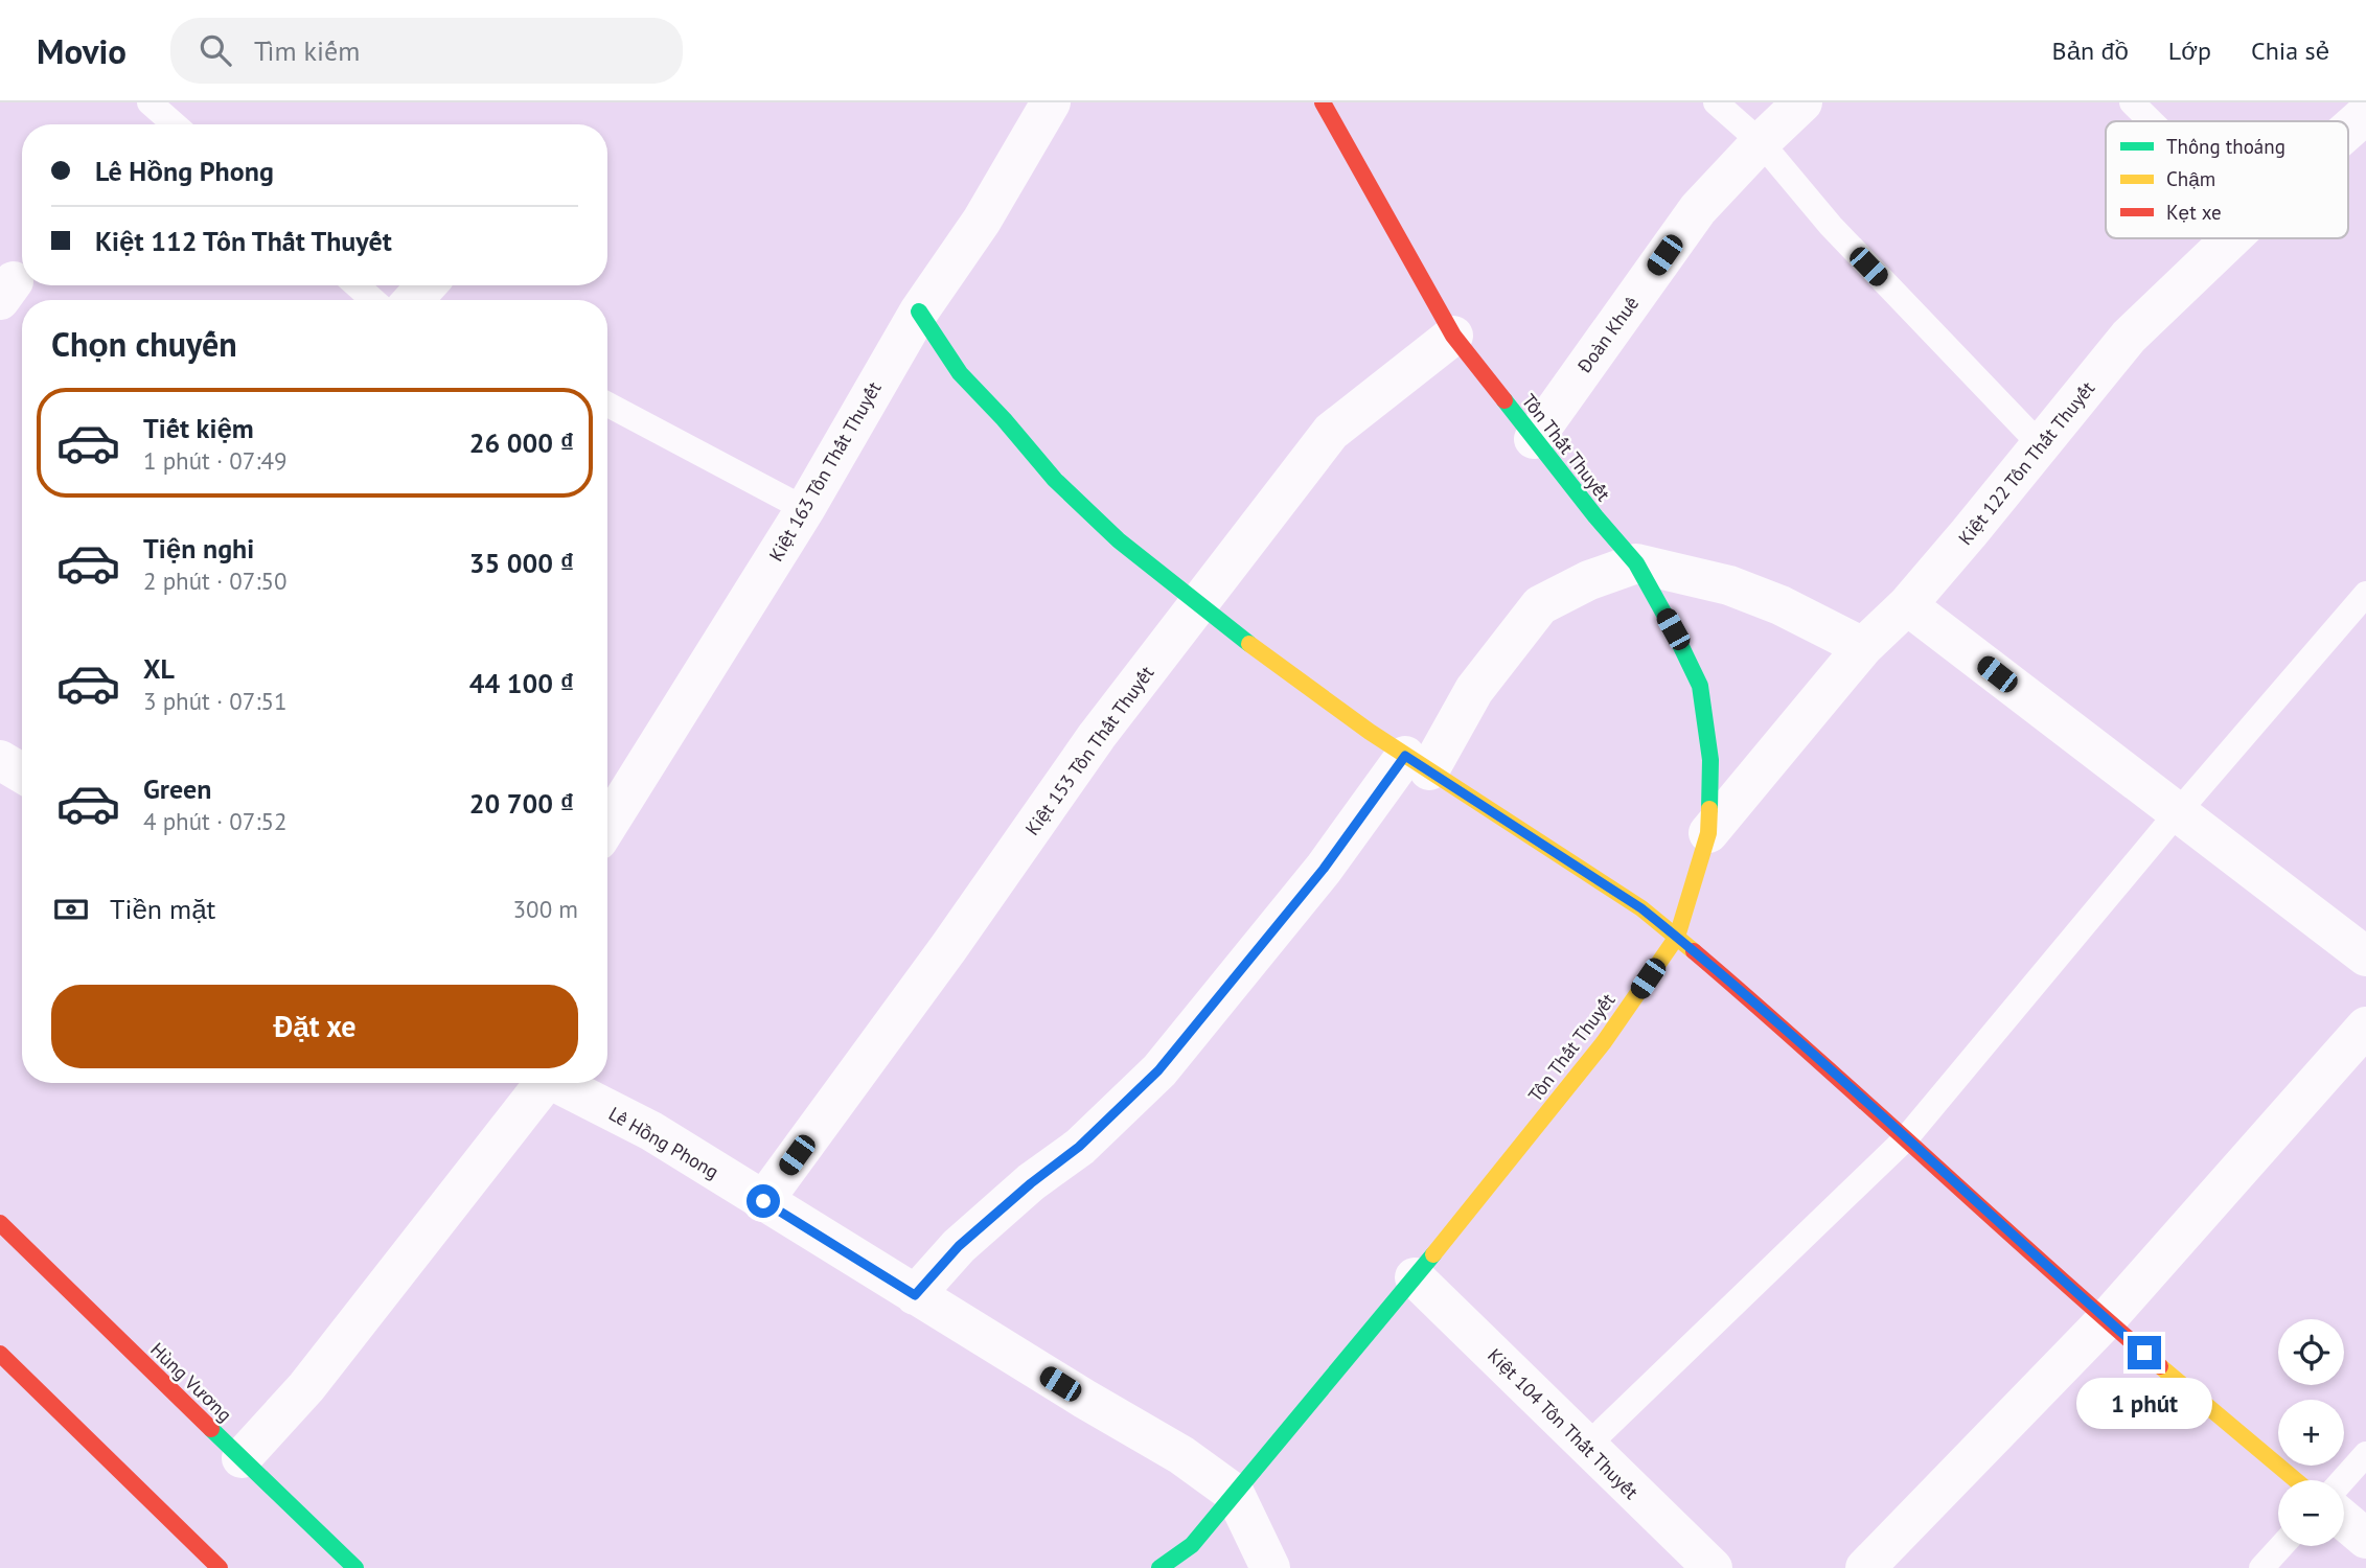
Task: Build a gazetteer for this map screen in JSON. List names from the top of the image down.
{
  "streets": {
    "street": [
      "Đoàn Khuê",
      "Tôn Thất Thuyết",
      "Kiệt 122 Tôn Thất Thuyết",
      "Kiệt 163 Tôn Thất Thuyết",
      "Kiệt 153 Tôn Thất Thuyết",
      "Lê Hồng Phong",
      "Hùng Vương",
      "Kiệt 104 Tôn Thất Thuyết"
    ]
  },
  "crossings": [
    ["Đoàn Khuê", "Tôn Thất Thuyết"],
    ["Tôn Thất Thuyết", "Kiệt 122 Tôn Thất Thuyết"],
    ["Tôn Thất Thuyết", "Kiệt 153 Tôn Thất Thuyết"],
    ["Tôn Thất Thuyết", "Lê Hồng Phong"],
    ["Tôn Thất Thuyết", "Kiệt 104 Tôn Thất Thuyết"],
    ["Kiệt 153 Tôn Thất Thuyết", "Lê Hồng Phong"]
  ],
  "legend": ["Thông thoáng", "Chậm", "Kẹt xe"],
  "page": {
    "header": "Movio",
    "search": "Tìm kiếm",
    "nav": ["Bản đồ", "Lớp", "Chia sẻ"],
    "banner": ["Lê Hồng Phong", "Kiệt 112 Tôn Thất Thuyết"],
    "heading": "Chọn chuyến",
    "list": [
      {
        "name": "Tiết kiệm",
        "note": "1 phút · 07:49",
        "value": "26 000 ₫"
      },
      {
        "name": "Tiện nghi",
        "note": "2 phút · 07:50",
        "value": "35 000 ₫"
      },
      {
        "name": "XL",
        "note": "3 phút · 07:51",
        "value": "44 100 ₫"
      },
      {
        "name": "Green",
        "note": "4 phút · 07:52",
        "value": "20 700 ₫"
      }
    ],
    "pay": ["Tiền mặt", "300 m"],
    "buttons": "Đặt xe",
    "map_buttons": ["+", "−"],
    "bubble": "1 phút"
  }
}
